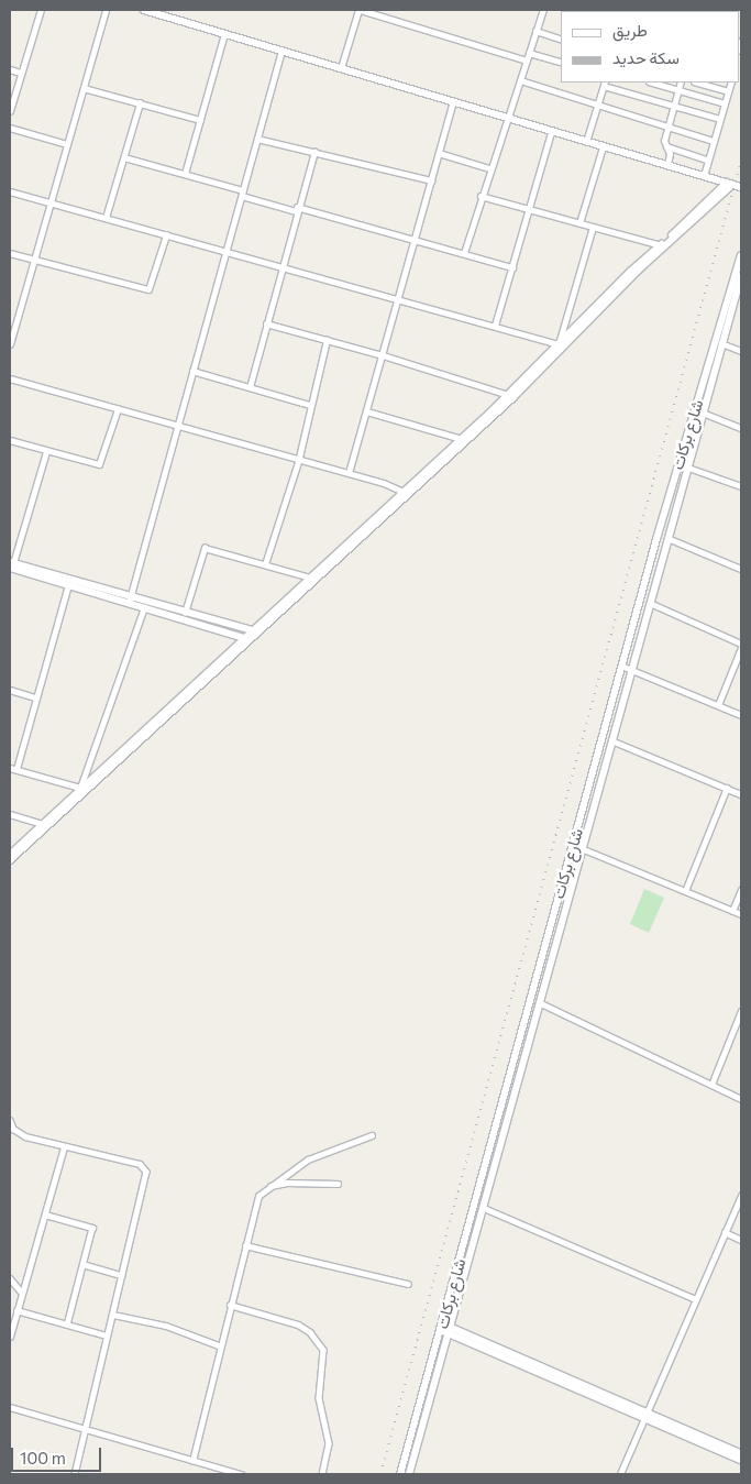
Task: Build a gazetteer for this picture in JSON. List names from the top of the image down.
{
  "streets": {
    "main road": ["شارع بركات"]
  },
  "legend": ["طريق", "سكة حديد"],
  "scale_bar": "100 m"
}
